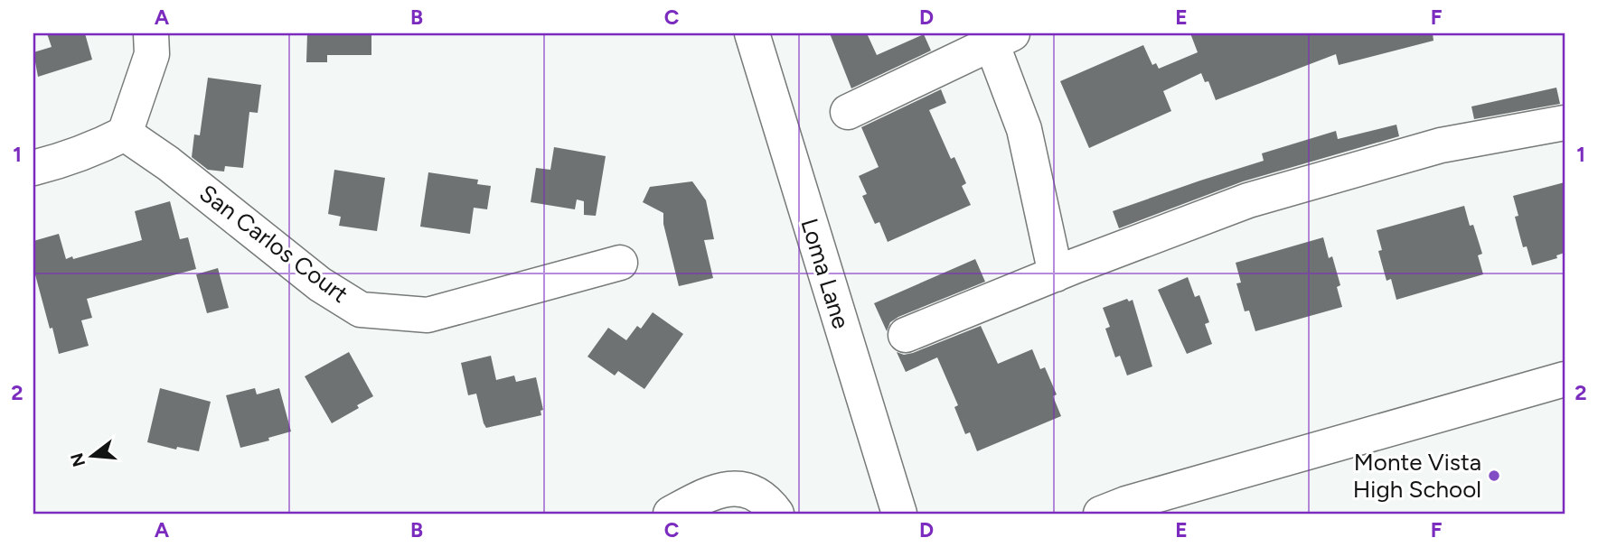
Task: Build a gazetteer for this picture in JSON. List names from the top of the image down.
{
  "streets": {
    "street": ["San Carlos Court", "Loma Lane"]
  },
  "places": ["Monte Vista High School"],
  "north": "left",
  "grid": {
    "columns": [
      "A",
      "B",
      "C",
      "D",
      "E",
      "F"
    ],
    "rows": ["1", "2"]
  }
}
